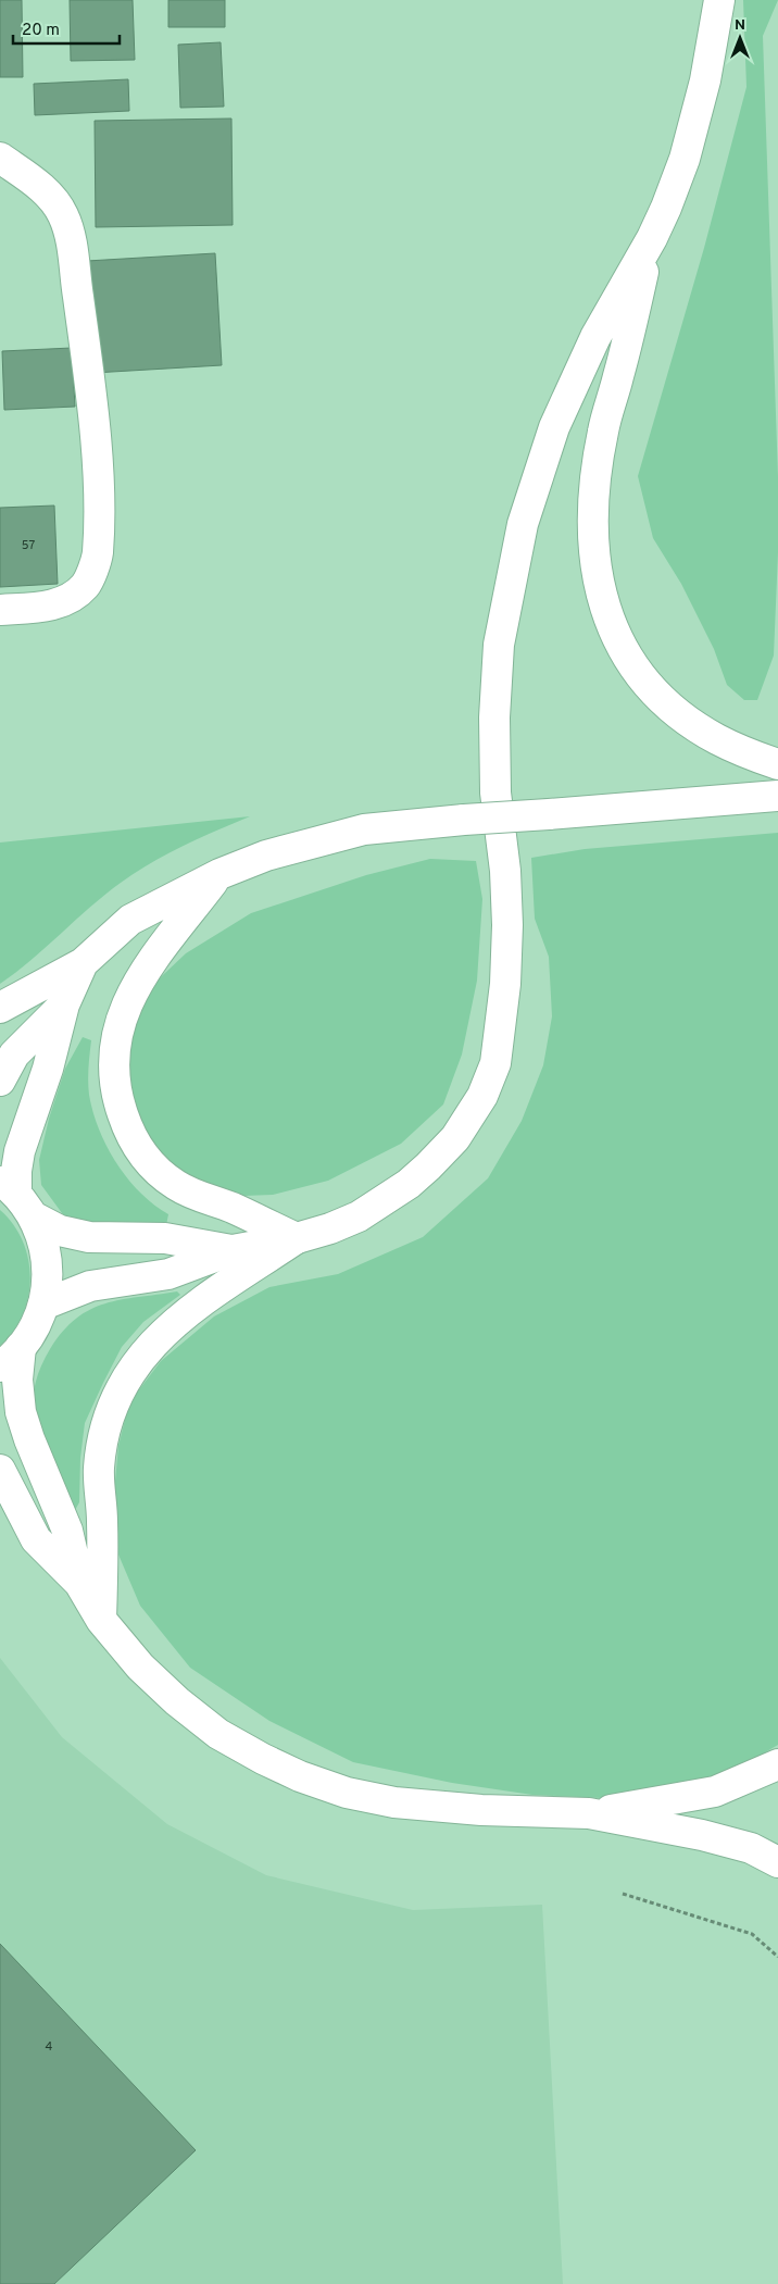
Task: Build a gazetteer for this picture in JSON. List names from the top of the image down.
{
  "house_numbers": ["57", "4"],
  "scale_bar": "20 m",
  "north": "top"
}
